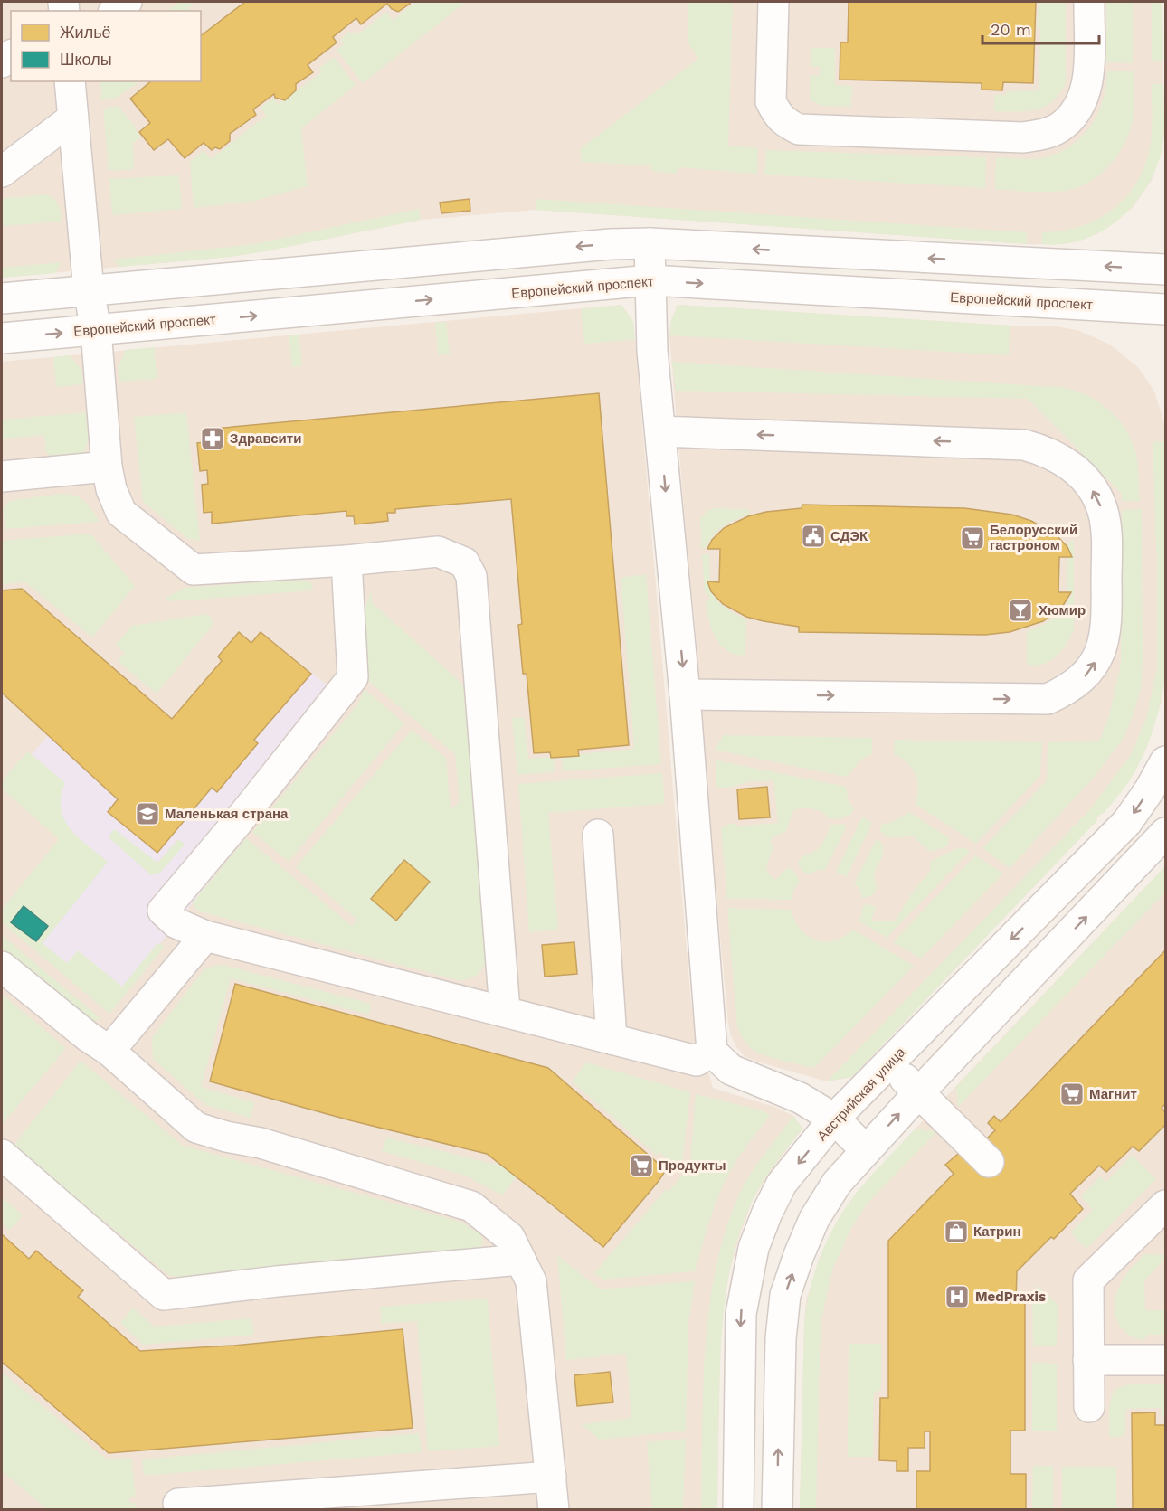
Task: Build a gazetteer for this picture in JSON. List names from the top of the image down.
{
  "streets": {
    "street": ["Европейский проспект", "Австрийская улица"]
  },
  "places": {
    "pharmacy": ["Здравсити"],
    "public building": ["СДЭК"],
    "supermarket": ["Белорусский гастроном", "Магнит", "Продукты"],
    "bar": ["Хюмир"],
    "school or university": ["Маленькая страна"],
    "shop": ["Катрин"],
    "hospital": ["MedPraxis"]
  },
  "legend": ["Жильё", "Школы"],
  "scale_bar": "20 m"
}
